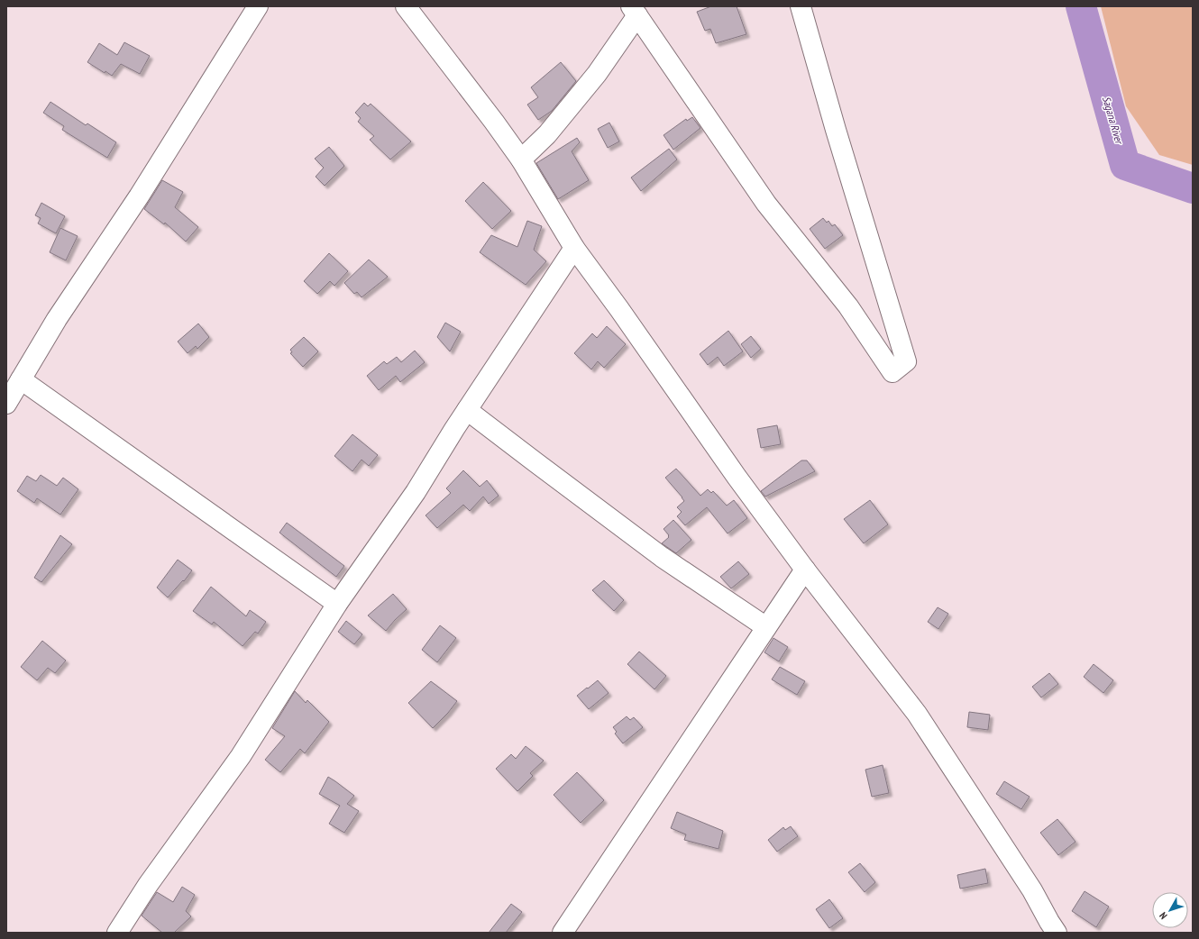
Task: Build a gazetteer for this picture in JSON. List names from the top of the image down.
{
  "water": ["Sagana River"],
  "north": "bottom left"
}
